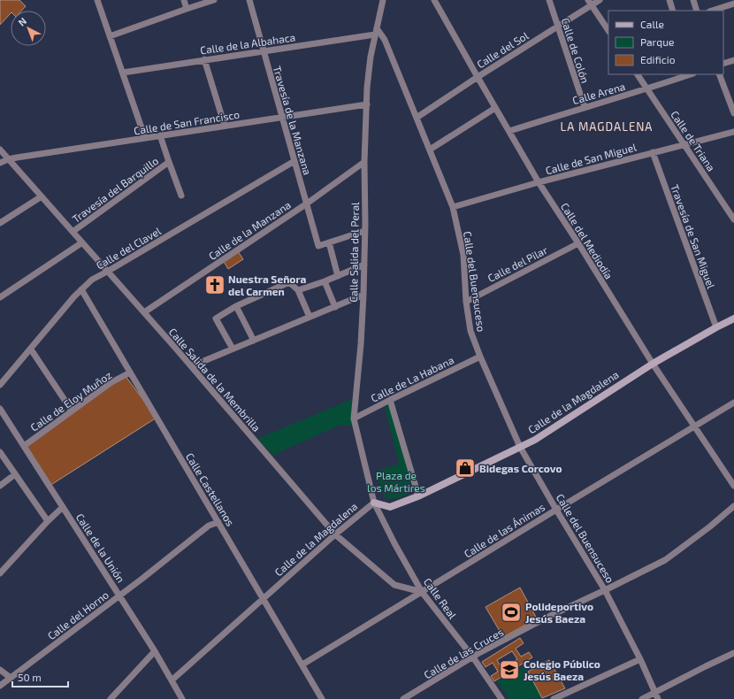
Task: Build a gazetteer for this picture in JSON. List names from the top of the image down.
{
  "streets": {
    "street": [
      "Calle de la Albahaca",
      "Calle del Sol",
      "Calle de Colón",
      "Calle Arena",
      "Travesía de la Manzana",
      "Calle de San Francisco",
      "Calle de Triana",
      "Calle de San Miguel",
      "Travesía del Barquillo",
      "Calle de la Manzana",
      "Travesía de San Miguel",
      "Calle del Mediodía",
      "Calle del Clavel",
      "Calle Salida del Peral",
      "Calle del Pilar",
      "Calle del Buensuceso",
      "Calle de La Habana",
      "Calle Salida de la Membrilla",
      "Calle de Eloy Muñoz",
      "Calle de la Magdalena",
      "Calle Castellanos",
      "Calle de las Ánimas",
      "Calle de la Unión",
      "Calle Real",
      "Calle del Horno",
      "Calle de las Cruces"
    ]
  },
  "crossings": [
    ["Calle de la Albahaca", "Travesía de la Manzana"],
    ["Calle de la Albahaca", "Calle Salida del Peral"],
    ["Calle de la Albahaca", "Calle del Buensuceso"],
    ["Calle del Sol", "Calle de Colón"],
    ["Calle del Sol", "Calle del Mediodía"],
    ["Calle del Sol", "Calle del Buensuceso"],
    ["Calle de Colón", "Calle Arena"],
    ["Calle Arena", "Calle de Triana"],
    ["Calle Arena", "Calle del Mediodía"],
    ["Travesía de la Manzana", "Calle de San Francisco"],
    ["Travesía de la Manzana", "Calle de la Manzana"],
    ["Travesía de la Manzana", "Calle del Clavel"],
    ["Calle de San Francisco", "Calle Salida del Peral"],
    ["Calle de San Francisco", "Calle Salida de la Membrilla"],
    ["Calle de Triana", "Calle de San Miguel"],
    ["Calle de San Miguel", "Travesía de San Miguel"],
    ["Calle de San Miguel", "Calle del Mediodía"],
    ["Calle de San Miguel", "Calle del Buensuceso"],
    ["Travesía del Barquillo", "Calle Salida de la Membrilla"],
    ["Calle de la Manzana", "Calle Salida del Peral"],
    ["Calle de la Manzana", "Calle Salida de la Membrilla"],
    ["Travesía de San Miguel", "Calle de la Magdalena"],
    ["Calle del Mediodía", "Calle del Pilar"],
    ["Calle del Mediodía", "Calle de la Magdalena"],
    ["Calle del Mediodía", "Calle de las Ánimas"],
    ["Calle del Clavel", "Calle Salida de la Membrilla"],
    ["Calle del Clavel", "Calle Castellanos"],
    ["Calle Salida del Peral", "Calle del Buensuceso"],
    ["Calle Salida del Peral", "Calle de La Habana"],
    ["Calle Salida del Peral", "Calle de la Magdalena"],
    ["Calle Salida del Peral", "Calle Real"],
    ["Calle del Pilar", "Calle del Buensuceso"],
    ["Calle del Buensuceso", "Calle de La Habana"],
    ["Calle del Buensuceso", "Calle de la Magdalena"],
    ["Calle del Buensuceso", "Calle de las Ánimas"],
    ["Calle del Buensuceso", "Calle de las Cruces"],
    ["Calle Salida de la Membrilla", "Calle de la Magdalena"],
    ["Calle Salida de la Membrilla", "Calle de las Ánimas"],
    ["Calle Salida de la Membrilla", "Calle Real"],
    ["Calle de Eloy Muñoz", "Calle Castellanos"],
    ["Calle de Eloy Muñoz", "Calle de la Unión"],
    ["Calle de la Magdalena", "Calle Castellanos"],
    ["Calle de la Magdalena", "Calle de la Unión"],
    ["Calle de la Magdalena", "Calle Real"],
    ["Calle Castellanos", "Calle de las Ánimas"],
    ["Calle Castellanos", "Calle del Horno"],
    ["Calle de las Ánimas", "Calle Real"],
    ["Calle de la Unión", "Calle del Horno"],
    ["Calle Real", "Calle de las Cruces"]
  ],
  "districts": ["LA MAGDALENA"],
  "parks": ["Plaza de los Mártires"],
  "places": {
    "church": ["Nuestra Señora del Carmen"],
    "shop": ["Bidegas Corcovo"],
    "sports": ["Polideportivo Jesús Baeza"],
    "school or university": ["Colegio Público Jesús Baeza"]
  },
  "legend": ["Calle", "Parque", "Edificio"],
  "scale_bar": "50 m",
  "north": "top left"
}
